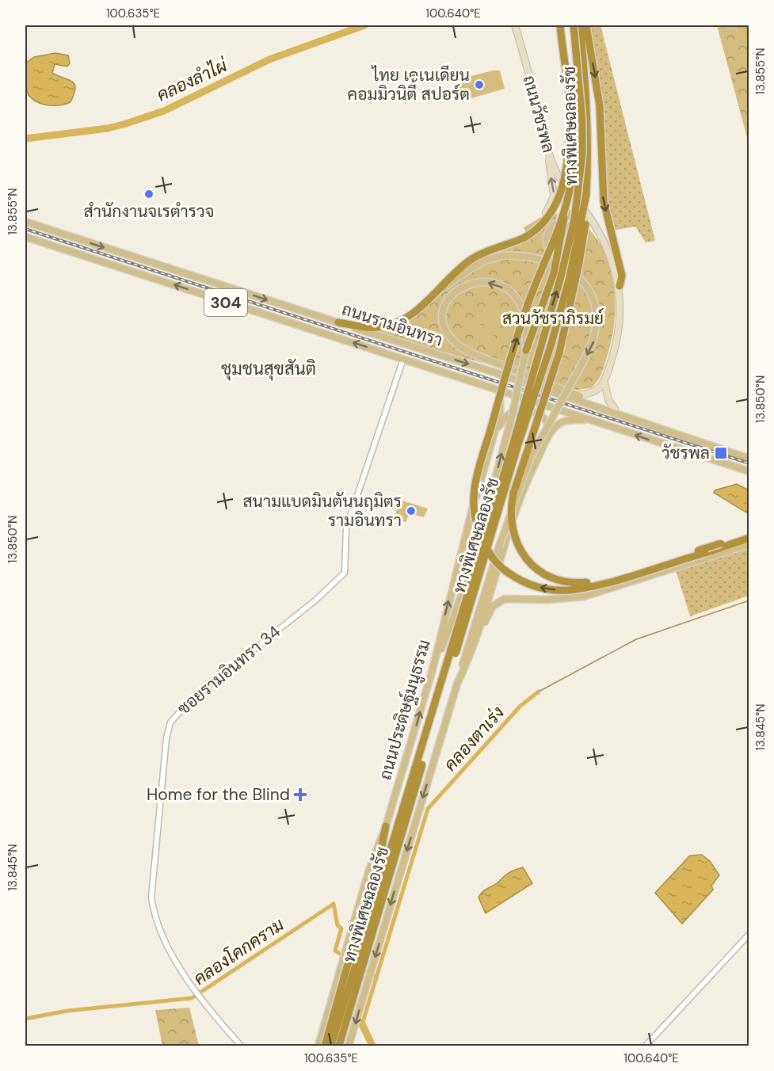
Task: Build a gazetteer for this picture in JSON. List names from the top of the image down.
{
  "streets": {
    "highway": ["ทางพิเศษฉลองรัช"],
    "main road": [
      "ถนนวัชรพล",
      "304",
      "ถนนรามอินทรา",
      "ถนนประดิษฐ์มนูธรรม"
    ],
    "street": ["ซอยรามอินทรา 34"]
  },
  "crossings": [
    ["ถนนรามอินทรา", "ซอยรามอินทรา 34"],
    ["ถนนรามอินทรา", "ถนนประดิษฐ์มนูธรรม"]
  ],
  "districts": ["ชุมชนสุขสันติ"],
  "water": ["คลองลำไผ่", "คลองตาเร่ง", "คลองโคกคราม"],
  "parks": ["สวนวัชราภิรมย์"],
  "places": {
    "other": ["ไทย เคเนเดียน คอมมิวนิตี้ สปอร์ต", "สำนักงานจเรตำรวจ", "สนามแบดมินตันนฤมิตร รามอินทรา"],
    "transit": ["วัชรพล"],
    "health": ["Home for the Blind"]
  },
  "coordinates": [
    "100.635°E",
    "100.640°E",
    "13.855°N",
    "13.850°N",
    "13.845°N"
  ]
}
